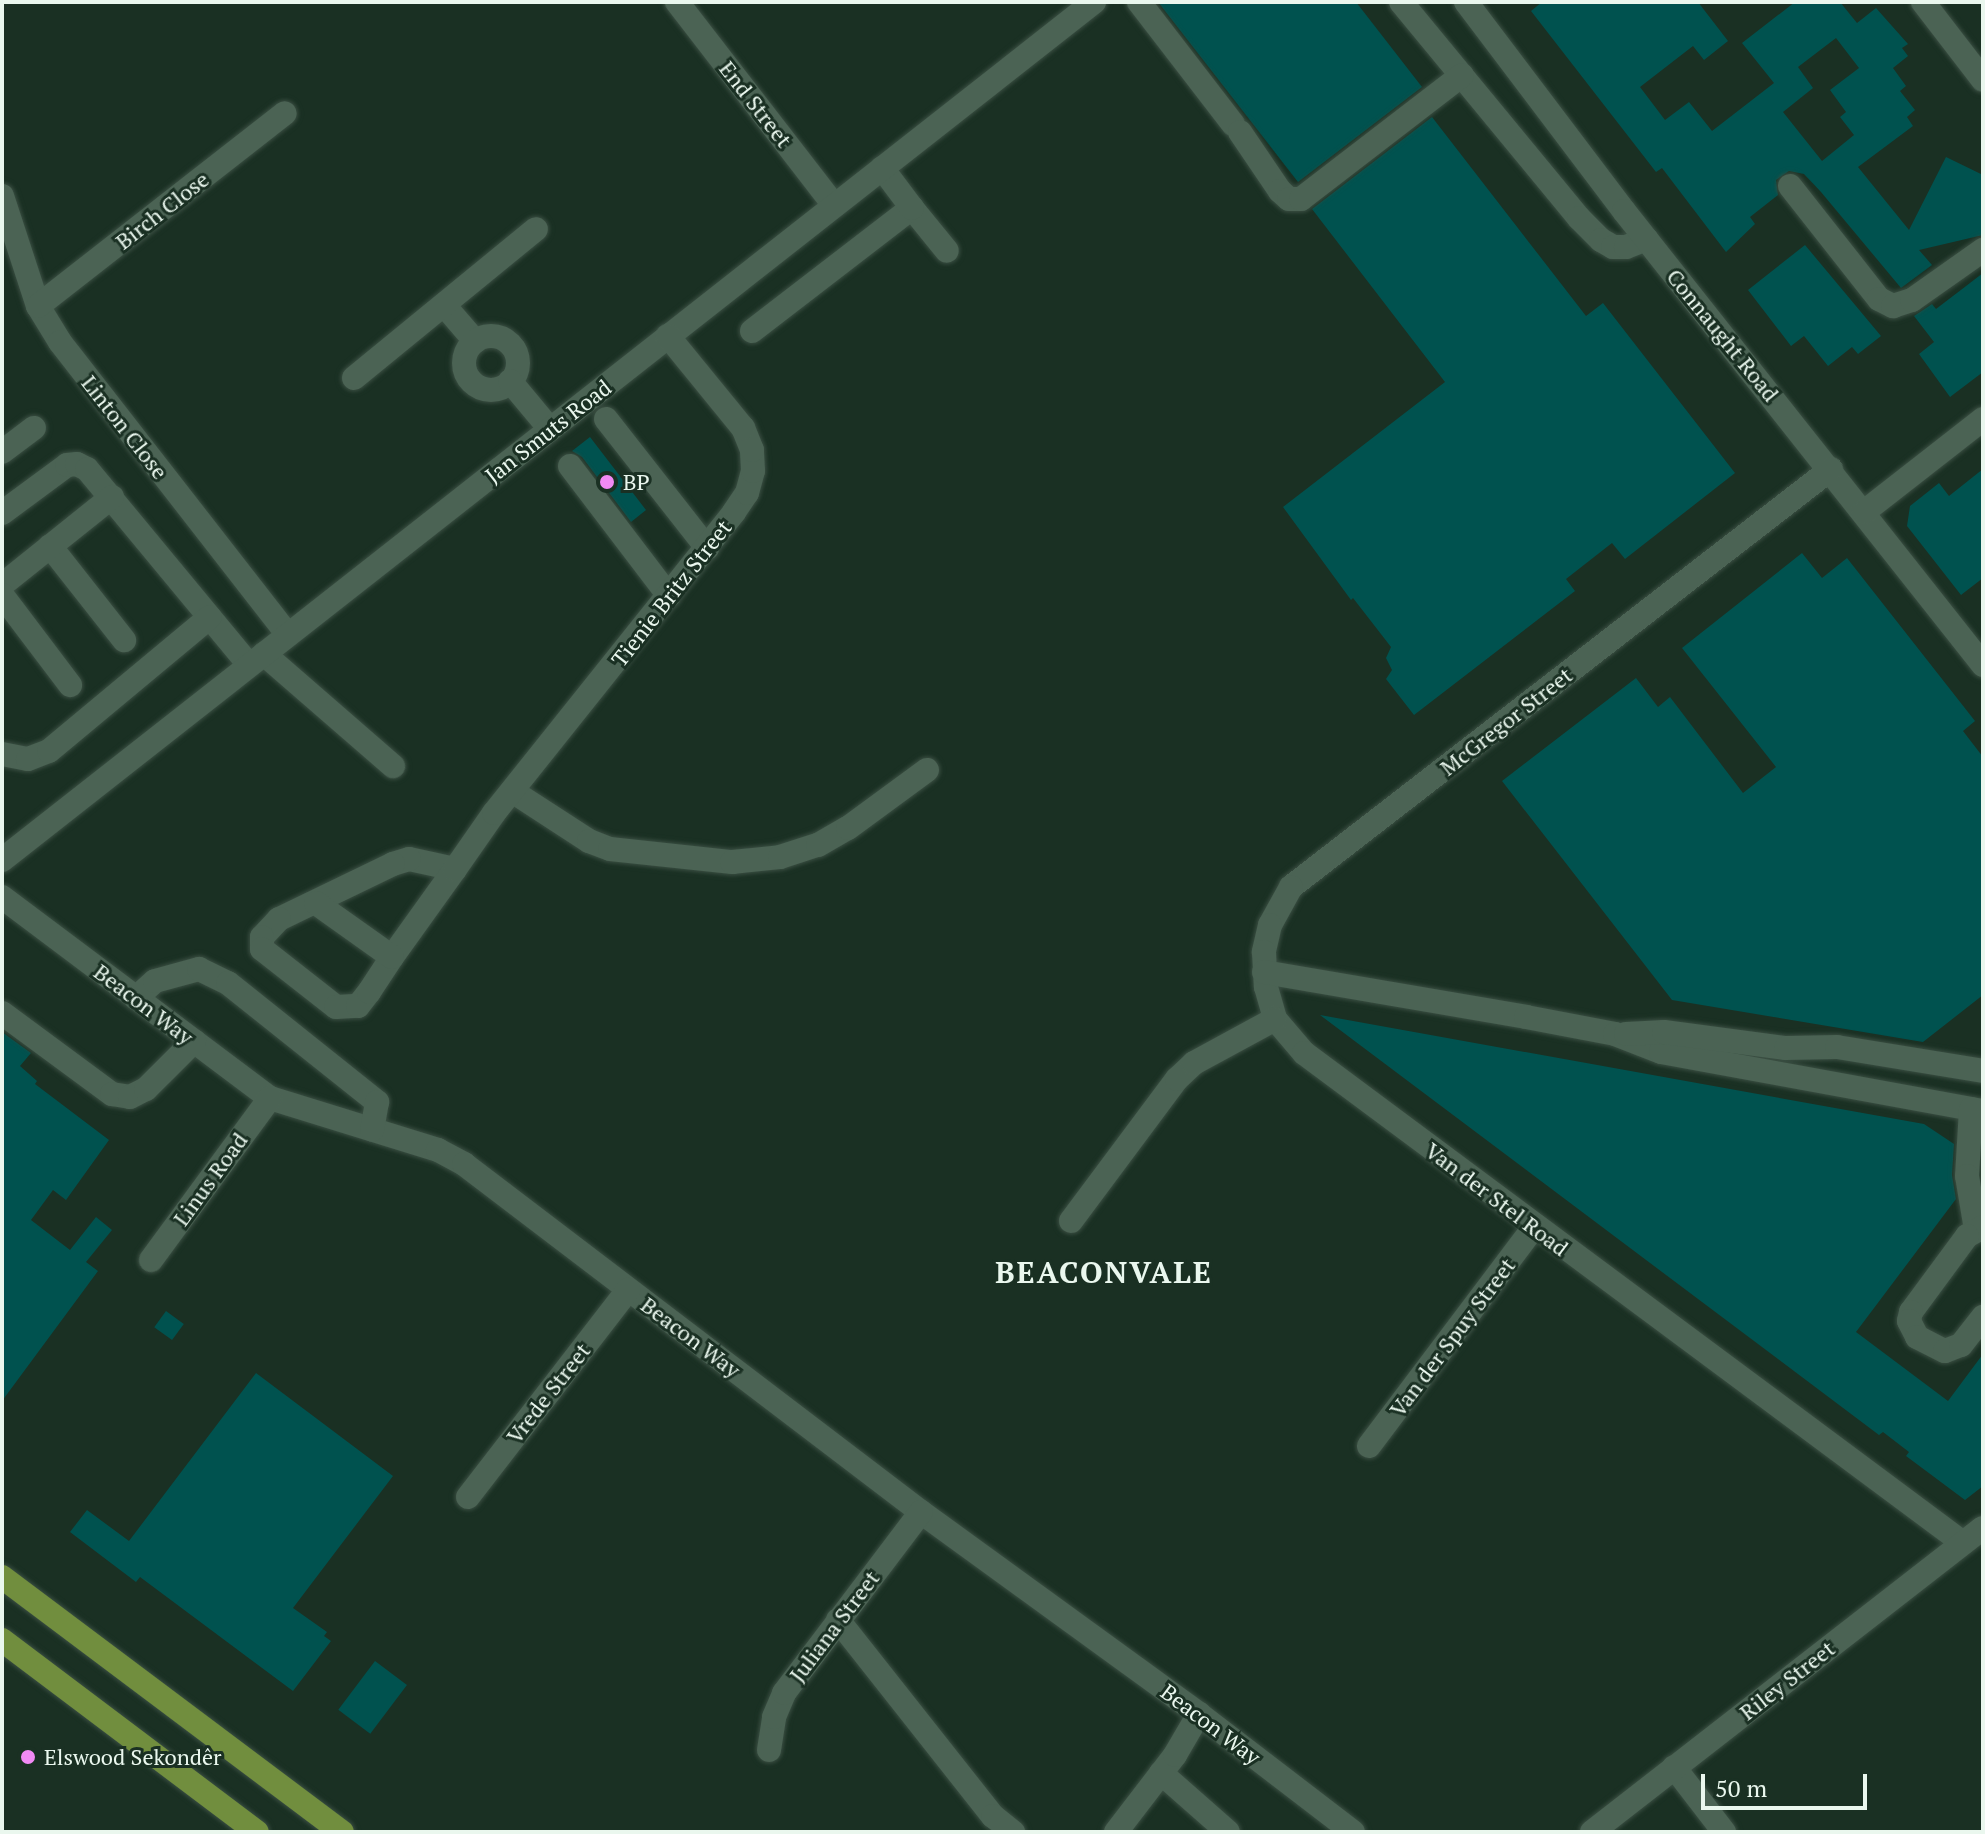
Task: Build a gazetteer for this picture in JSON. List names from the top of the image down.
{
  "streets": {
    "street": [
      "End Street",
      "Birch Close",
      "Connaught Road",
      "Linton Close",
      "Jan Smuts Road",
      "Tienie Britz Street",
      "McGregor Street",
      "Beacon Way",
      "Linus Road",
      "Van der Stel Road",
      "Van der Spuy Street",
      "Vrede Street",
      "Juliana Street",
      "Riley Street"
    ]
  },
  "crossings": [
    ["End Street", "Jan Smuts Road"],
    ["Birch Close", "Linton Close"],
    ["Connaught Road", "McGregor Street"],
    ["Linton Close", "Jan Smuts Road"],
    ["Jan Smuts Road", "Tienie Britz Street"],
    ["McGregor Street", "Van der Stel Road"],
    ["Beacon Way", "Linus Road"],
    ["Beacon Way", "Vrede Street"],
    ["Beacon Way", "Juliana Street"],
    ["Van der Stel Road", "Van der Spuy Street"],
    ["Van der Stel Road", "Riley Street"]
  ],
  "districts": ["BEACONVALE"],
  "places": ["BP", "Elswood Sekondêr"],
  "scale_bar": "50 m"
}
